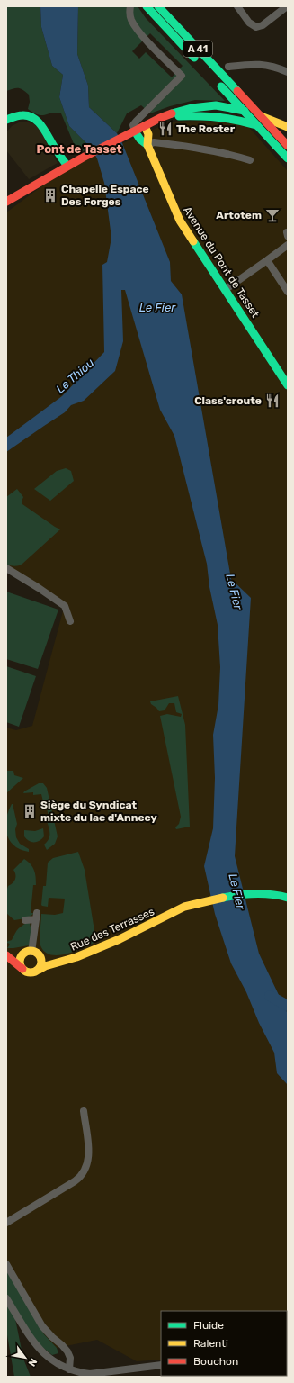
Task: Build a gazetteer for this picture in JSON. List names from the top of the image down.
{
  "streets": {
    "main road": ["A 41", "Avenue du Pont de Tasset", "Rue des Terrasses"]
  },
  "districts": ["Pont de Tasset"],
  "water": ["Le Fier", "Le Thiou"],
  "places": {
    "restaurant": ["The Roster", "Class'croute"],
    "building": ["Chapelle Espace Des Forges", "Siège du Syndicat mixte du lac d'Annecy"],
    "bar": ["Artotem"]
  },
  "legend": ["Fluide", "Ralenti", "Bouchon"],
  "north": "bottom right"
}
